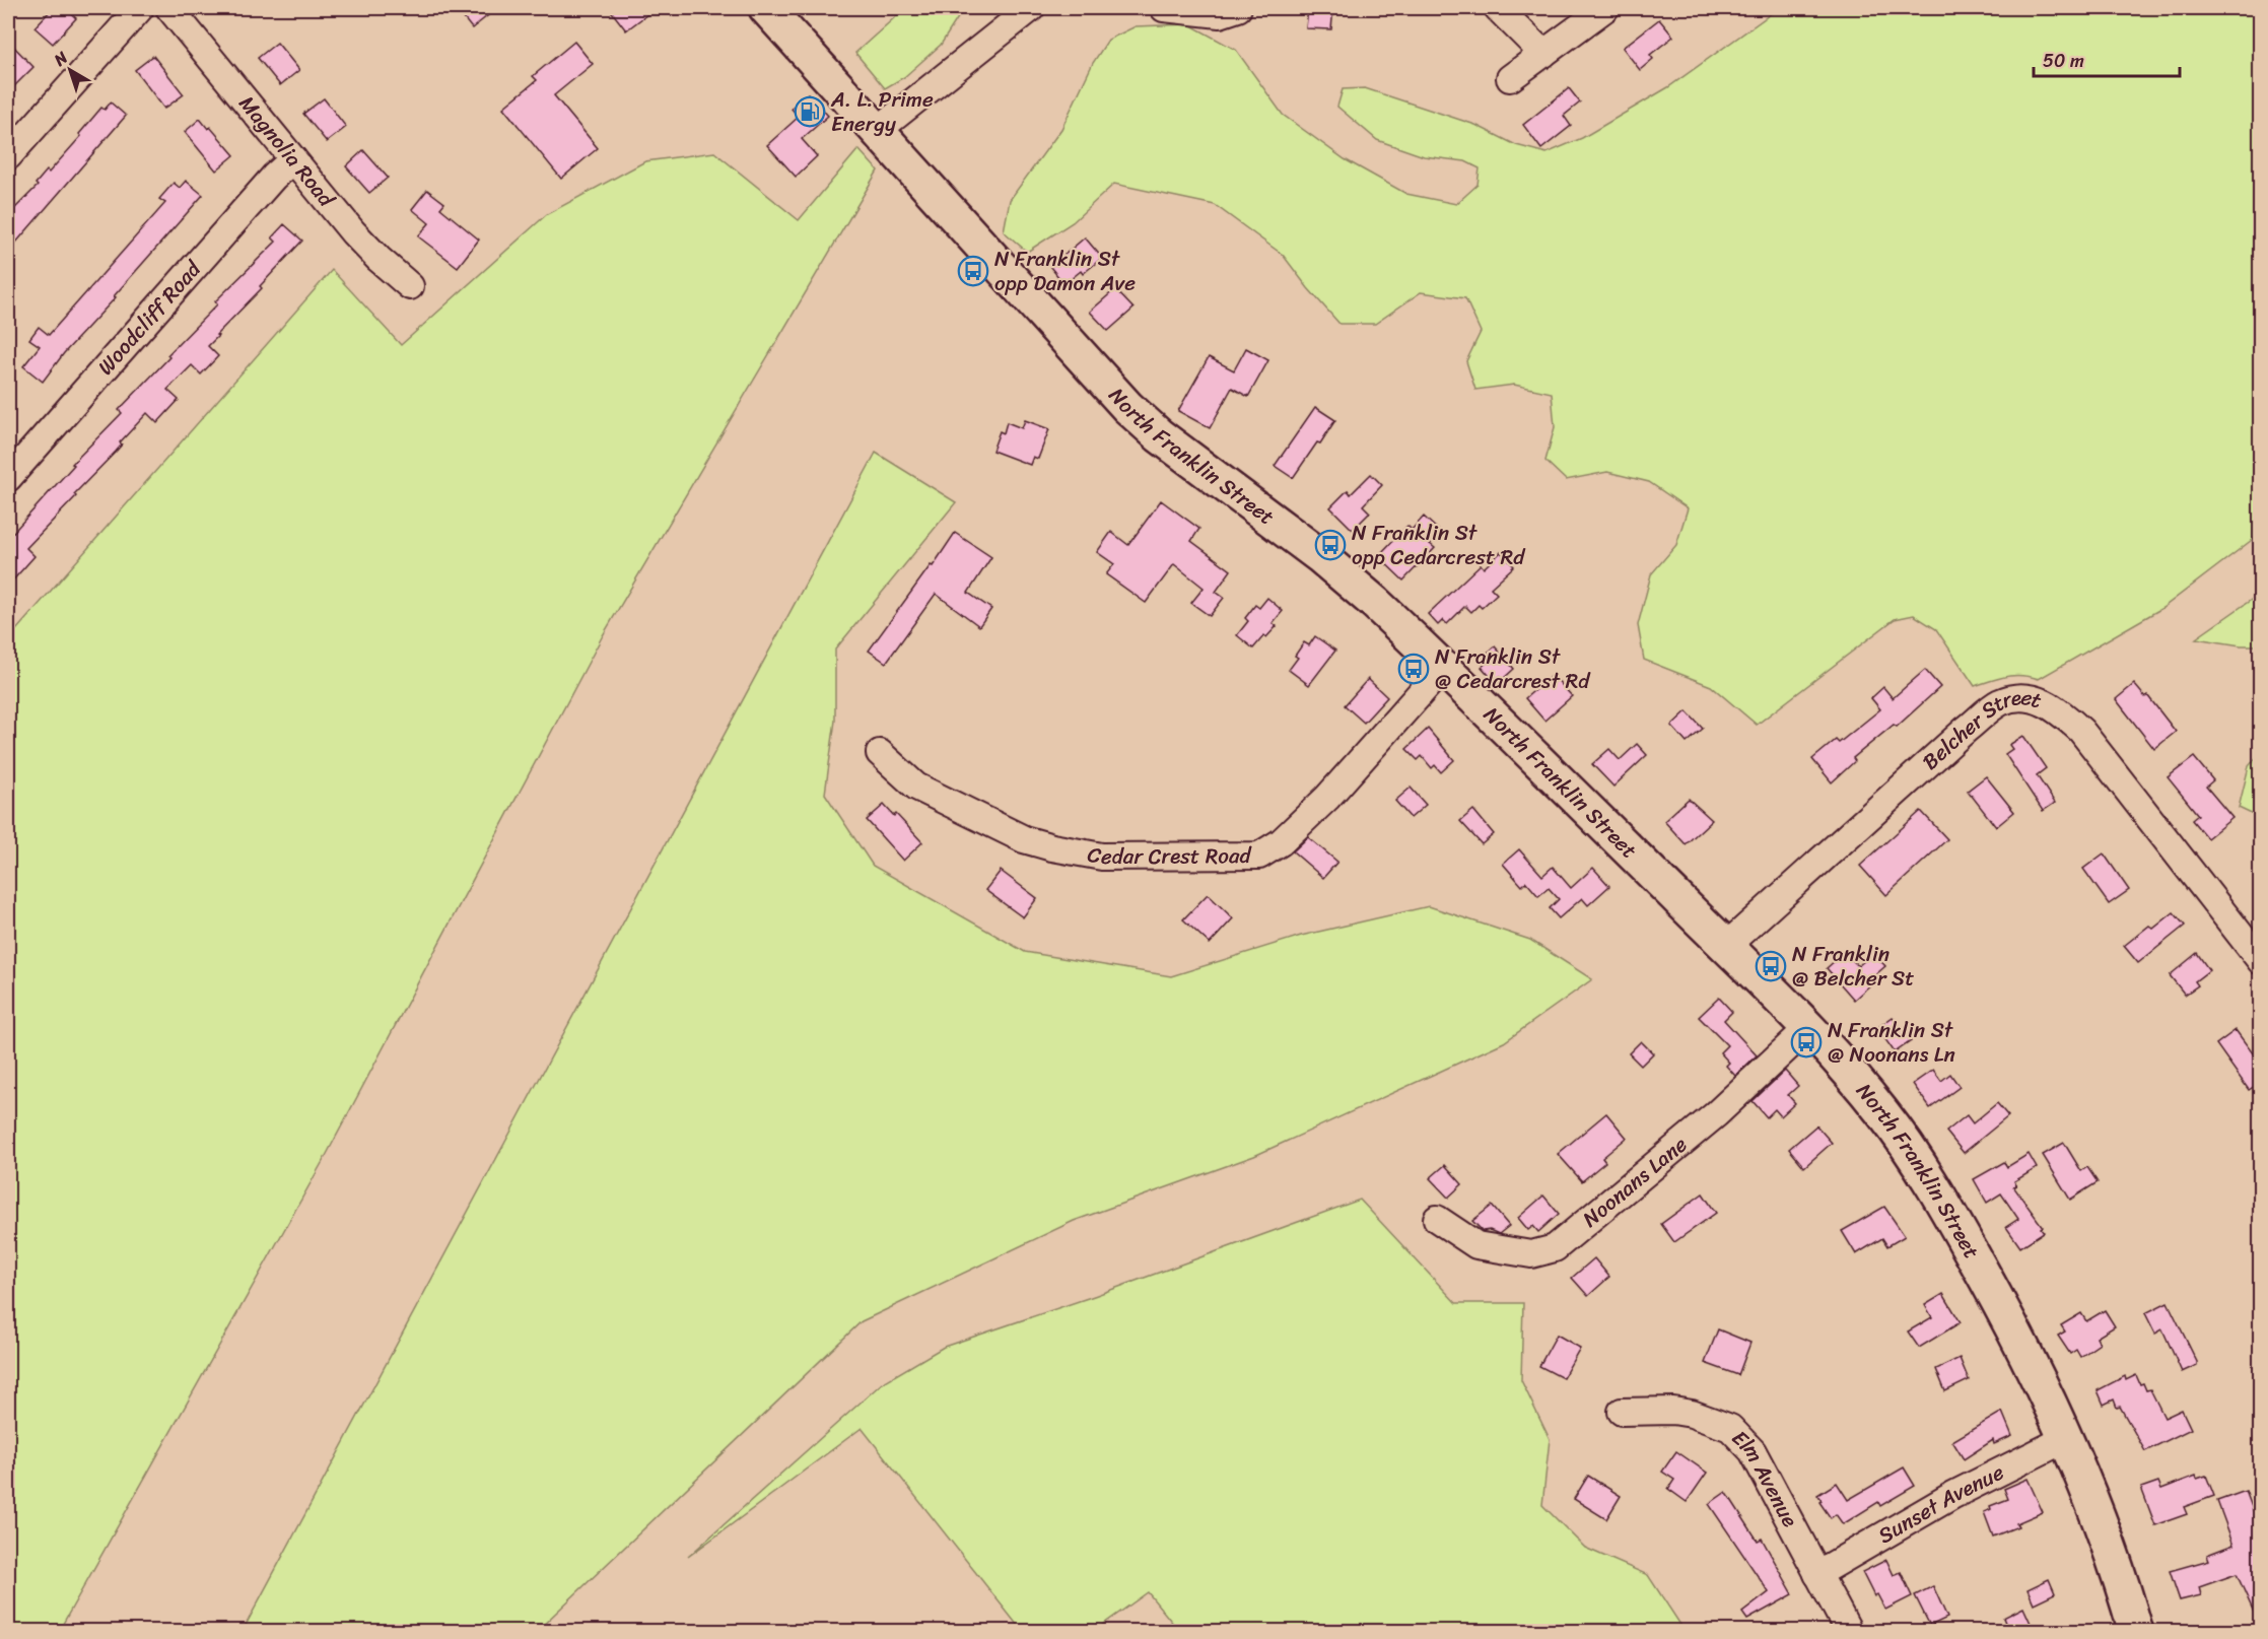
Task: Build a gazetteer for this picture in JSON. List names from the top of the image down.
{
  "streets": {
    "main road": ["North Franklin Street"],
    "street": [
      "Magnolia Road",
      "Woodcliff Road",
      "Belcher Street",
      "Cedar Crest Road",
      "Noonans Lane",
      "Elm Avenue",
      "Sunset Avenue"
    ]
  },
  "crossings": [
    ["Magnolia Road", "Woodcliff Road"],
    ["North Franklin Street", "Belcher Street"],
    ["North Franklin Street", "Cedar Crest Road"],
    ["North Franklin Street", "Noonans Lane"],
    ["North Franklin Street", "Sunset Avenue"],
    ["Elm Avenue", "Sunset Avenue"]
  ],
  "places": {
    "fuel station": ["A. L. Prime Energy"],
    "bus stop": [
      "N Franklin St opp Damon Ave",
      "N Franklin St opp Cedarcrest Rd",
      "N Franklin St @ Cedarcrest Rd",
      "N Franklin @ Belcher St",
      "N Franklin St @ Noonans Ln"
    ]
  },
  "scale_bar": "50 m",
  "north": "top left"
}
